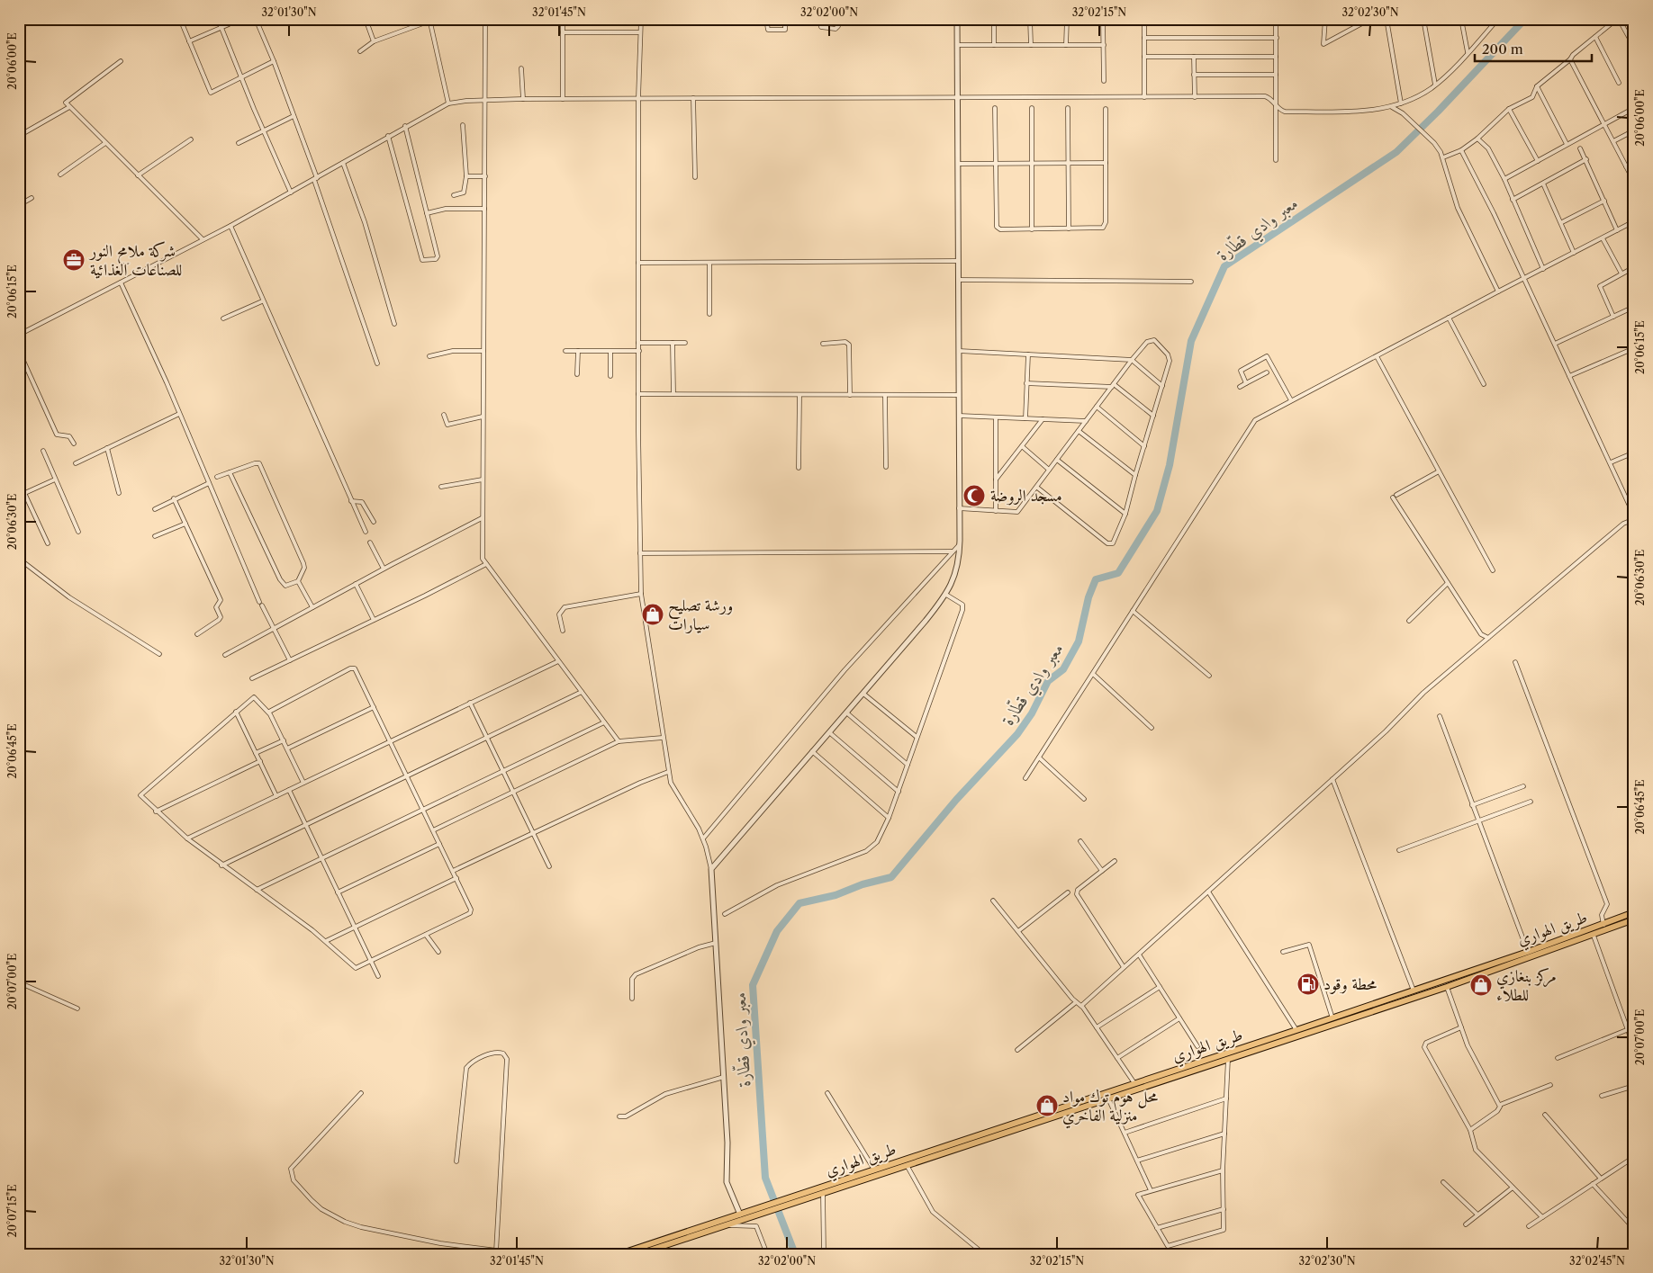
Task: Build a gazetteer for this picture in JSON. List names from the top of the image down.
{
  "streets": {
    "highway": ["طريق الهواري"]
  },
  "water": ["معبر وادي قطّارة"],
  "places": {
    "office": ["شركة ملامح النور للصناعات الغذائية"],
    "mosque": ["مسجد الروضة"],
    "shop": ["ورشة تصليح سيارات", "مركز بنغازي للطلاء", "محل هوم توك مواد منزلية الفاخري"],
    "fuel station": ["محطة وقود"]
  },
  "scale_bar": "200 m",
  "coordinates": [
    "32°01'30\"N",
    "32°01'45\"N",
    "32°02'00\"N",
    "32°02'15\"N",
    "32°02'30\"N",
    "20°06'00\"E",
    "20°06'15\"E",
    "20°06'30\"E",
    "20°06'45\"E",
    "20°07'00\"E",
    "20°07'15\"E",
    "32°02'45\"N"
  ]
}
